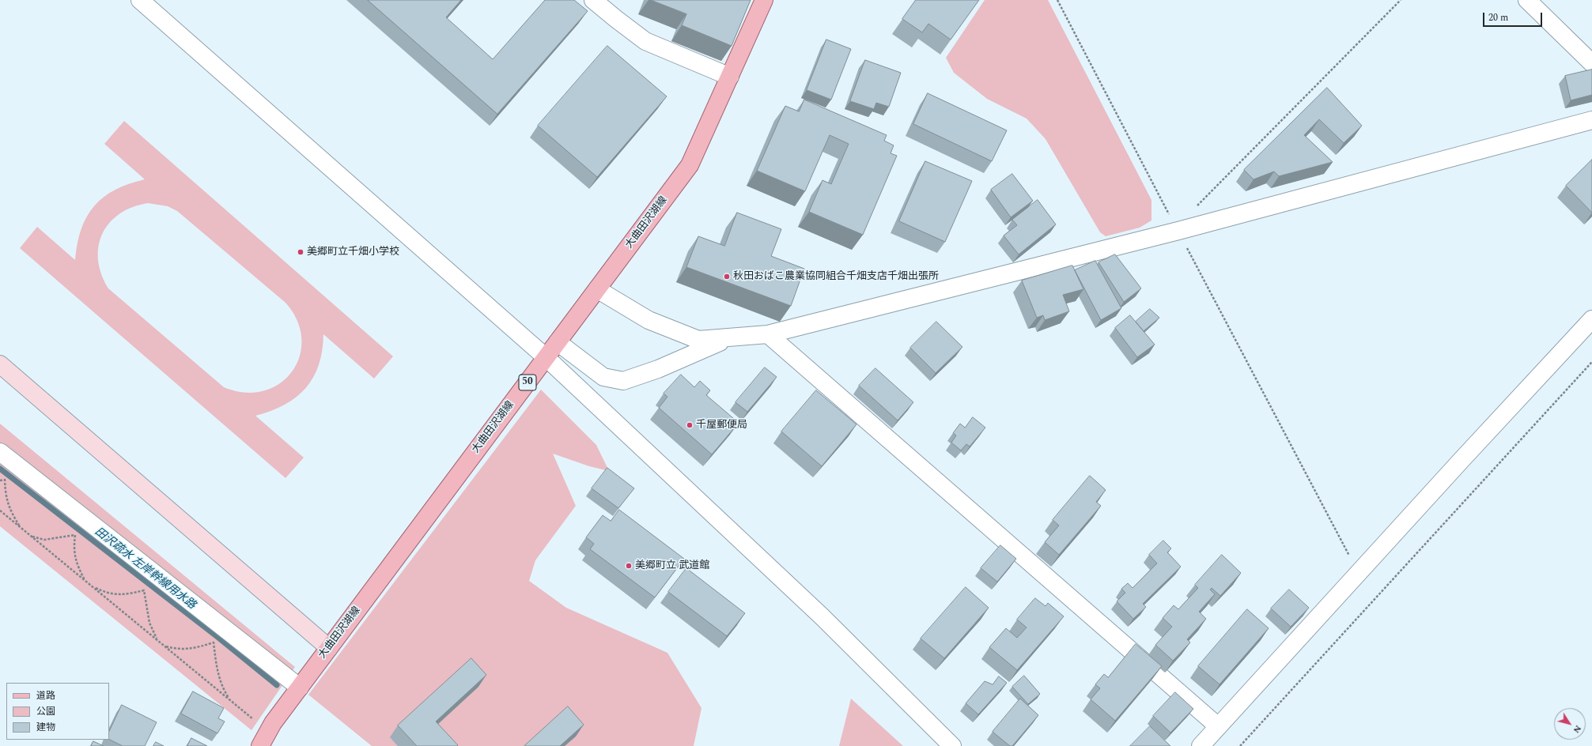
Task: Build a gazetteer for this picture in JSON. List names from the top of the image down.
{
  "streets": {
    "main road": ["大曲田沢湖線", "50"]
  },
  "water": ["田沢疏水 左岸幹線用水路"],
  "places": [
    "美郷町立千畑小学校",
    "秋田おばこ農業協同組合千畑支店千畑出張所",
    "千屋郵便局",
    "美郷町立 武道館"
  ],
  "legend": ["道路", "公園", "建物"],
  "scale_bar": "20 m",
  "north": "bottom right"
}
